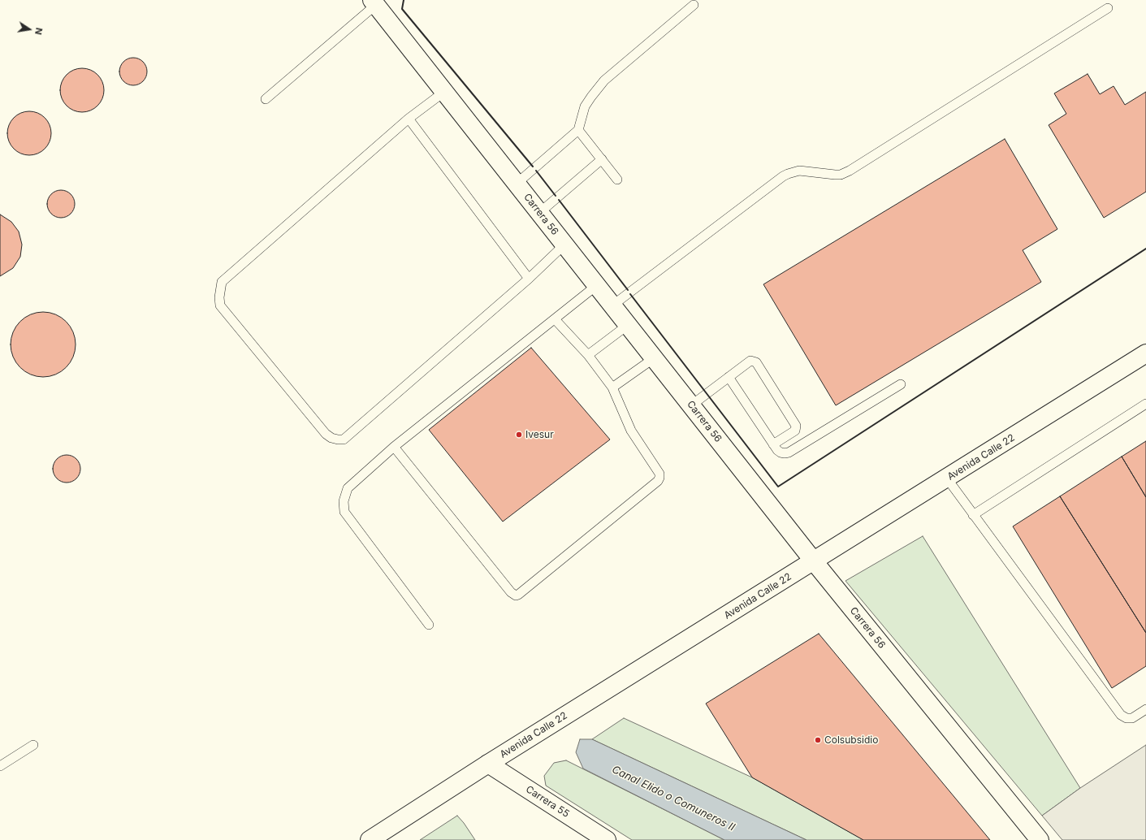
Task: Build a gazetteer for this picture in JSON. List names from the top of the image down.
{
  "streets": {
    "street": ["Carrera 56", "Avenida Calle 22", "Carrera 55"]
  },
  "crossings": [
    ["Carrera 56", "Avenida Calle 22"],
    ["Avenida Calle 22", "Carrera 55"]
  ],
  "water": ["Canal Elido o Comuneros II"],
  "places": ["Ivesur", "Colsubsidio"],
  "north": "right"
}
